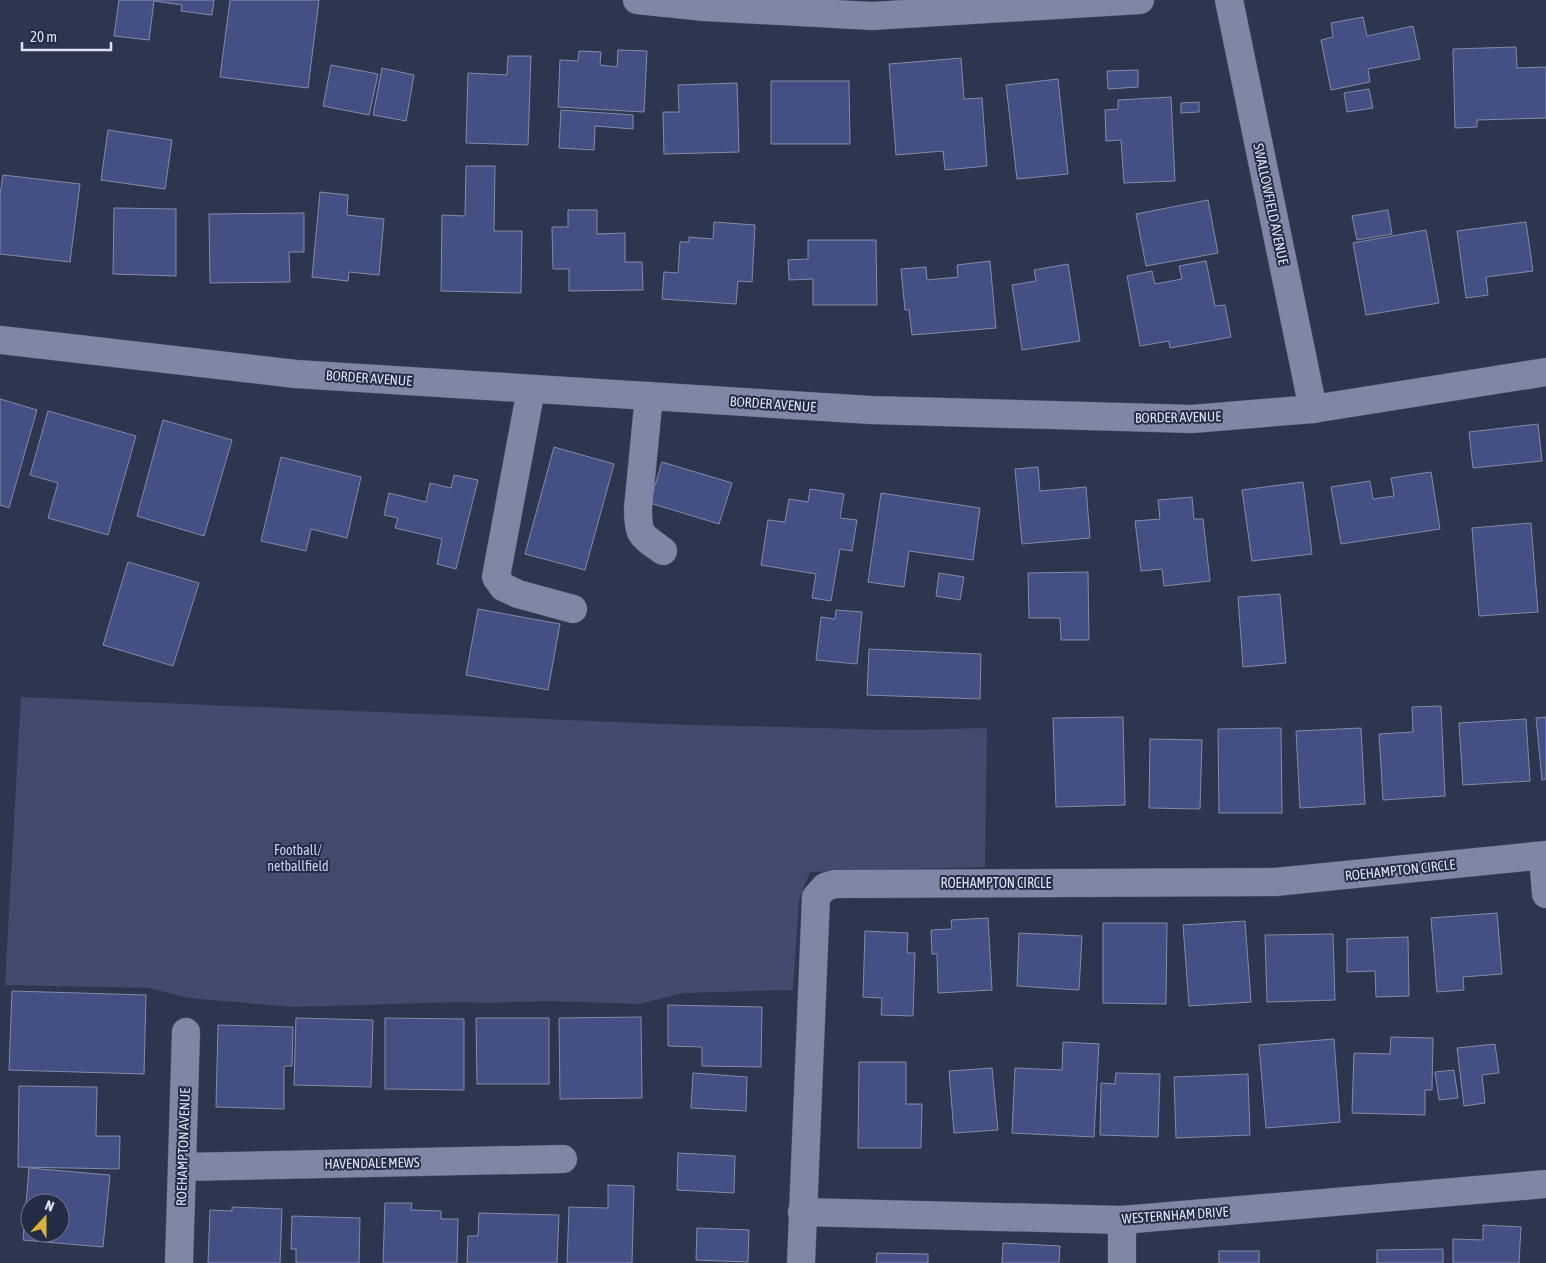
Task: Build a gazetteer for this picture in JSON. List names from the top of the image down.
{
  "streets": {
    "street": [
      "SWALLOWFIELD AVENUE",
      "BORDER AVENUE",
      "ROEHAMPTON CIRCLE",
      "ROEHAMPTON AVENUE",
      "HAVENDALE MEWS",
      "WESTERNHAM DRIVE"
    ]
  },
  "crossings": [
    ["SWALLOWFIELD AVENUE", "BORDER AVENUE"],
    ["ROEHAMPTON CIRCLE", "WESTERNHAM DRIVE"],
    ["ROEHAMPTON AVENUE", "HAVENDALE MEWS"]
  ],
  "parks": ["Football/ netballfield"],
  "scale_bar": "20 m",
  "north": "top"
}
